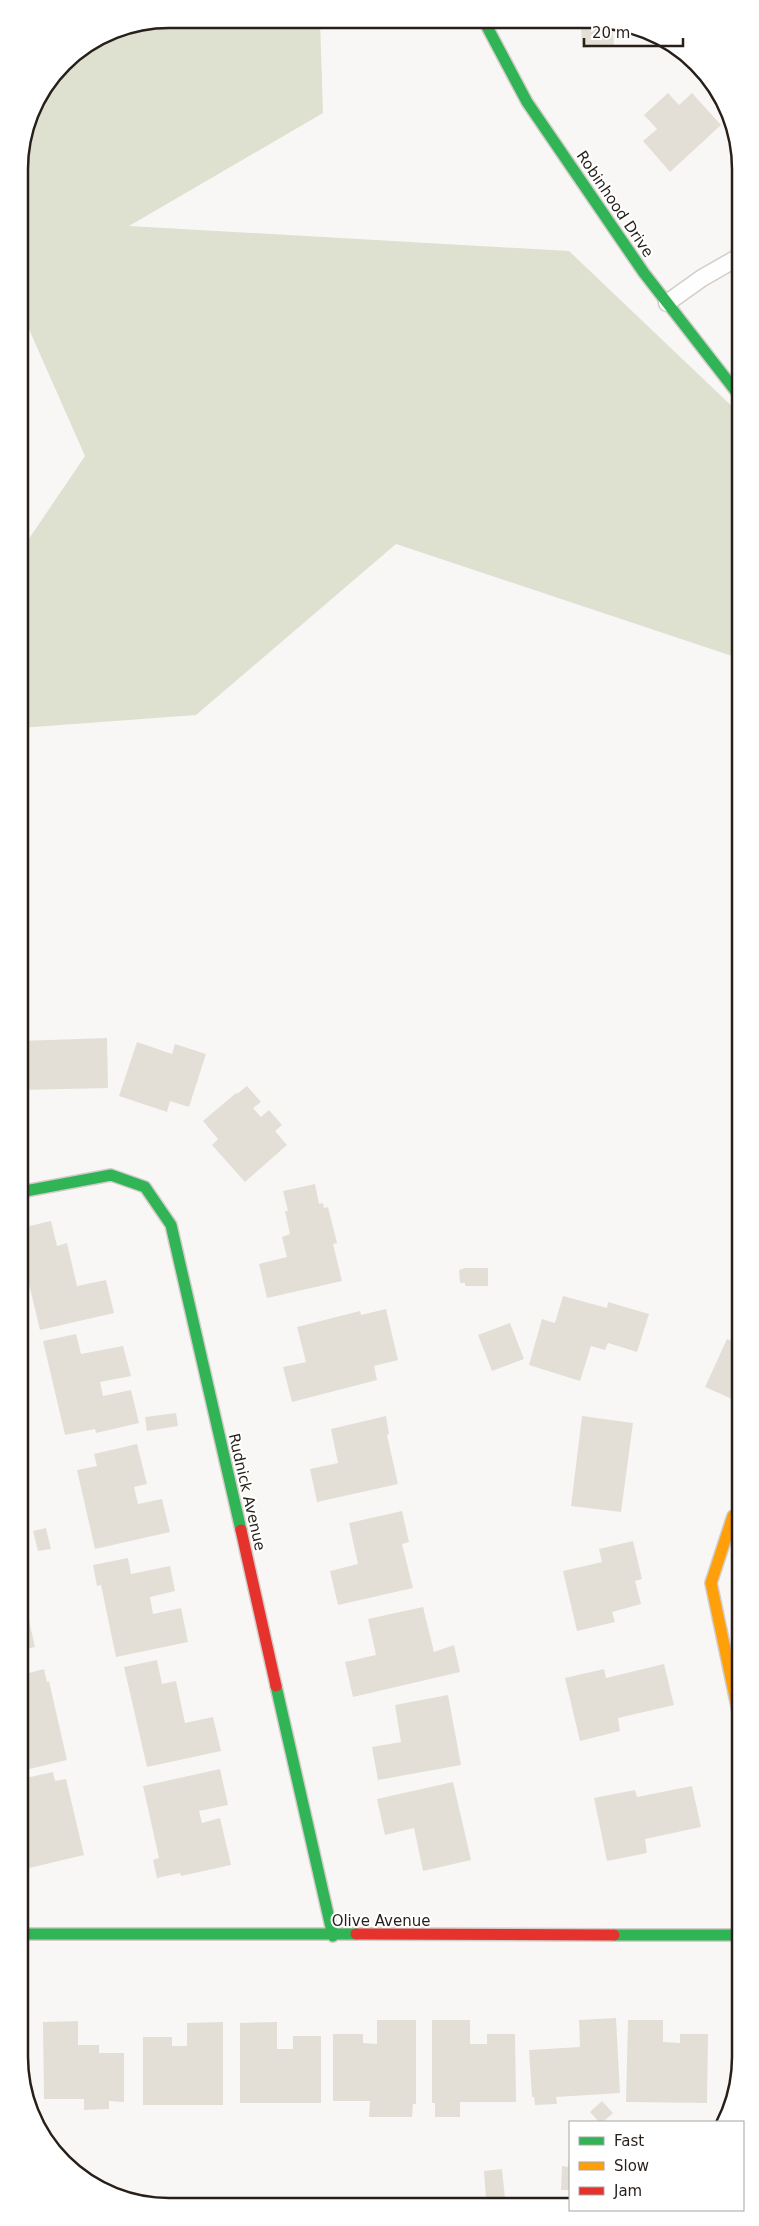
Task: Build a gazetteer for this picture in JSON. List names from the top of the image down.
{
  "streets": {
    "street": ["Robinhood Drive", "Rudnick Avenue", "Olive Avenue"]
  },
  "crossings": [
    ["Rudnick Avenue", "Olive Avenue"]
  ],
  "legend": ["Fast", "Slow", "Jam"],
  "scale_bar": "20 m"
}
